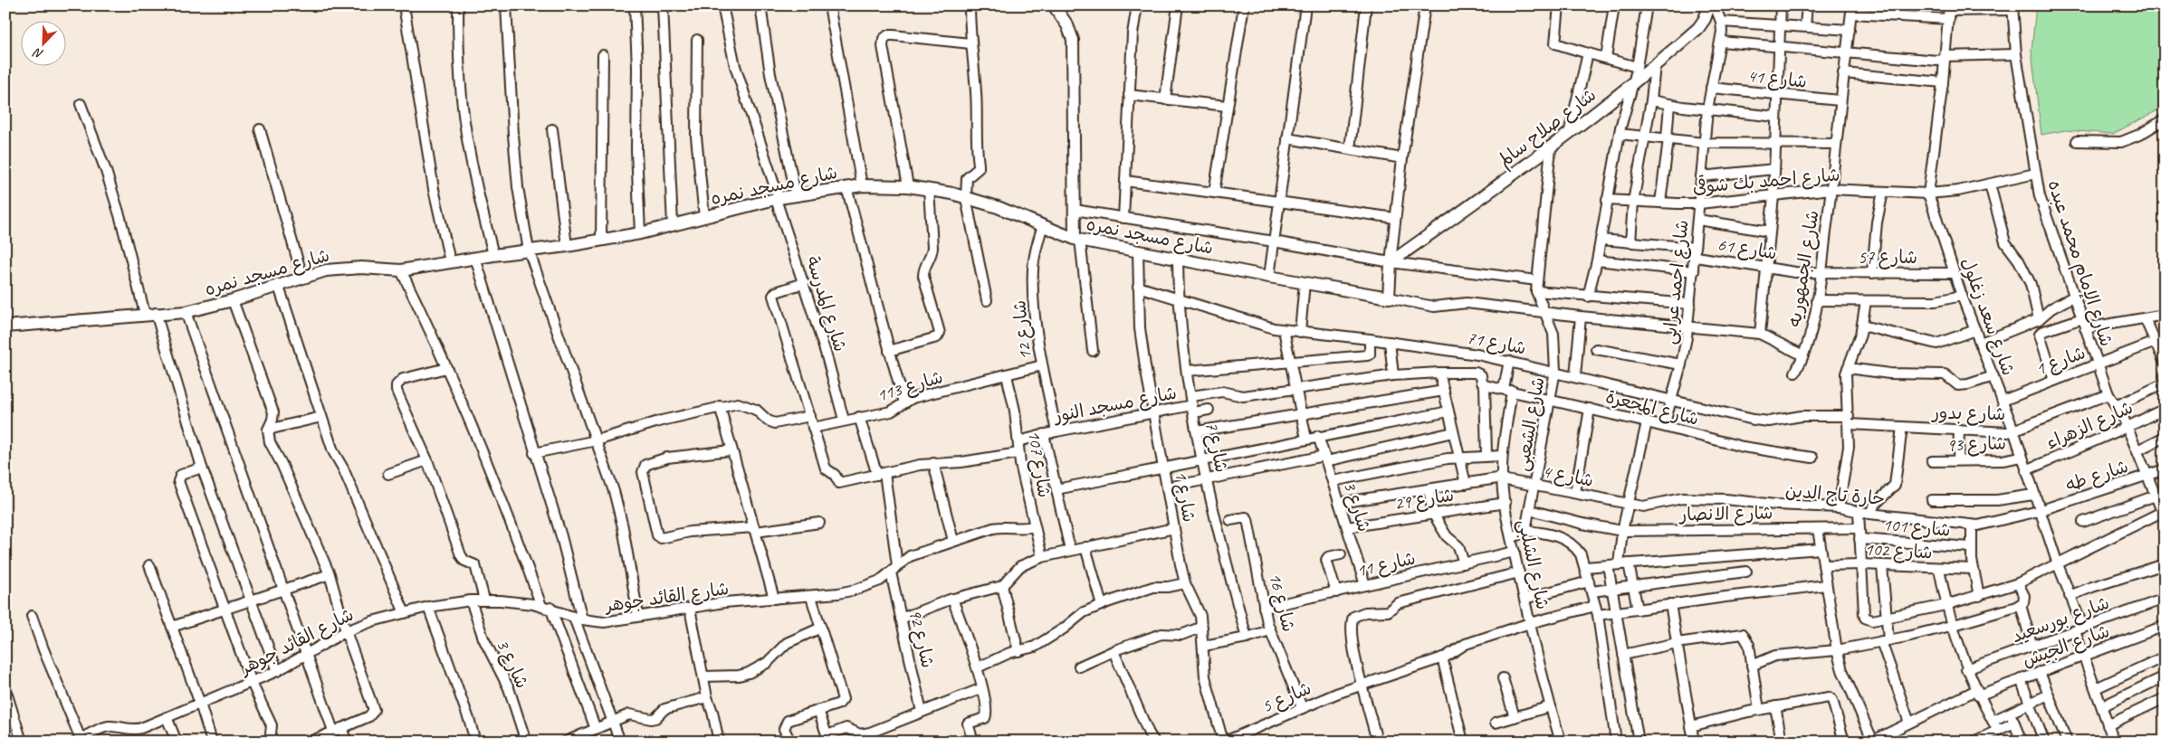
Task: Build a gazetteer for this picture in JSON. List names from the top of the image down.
{
  "streets": {
    "street": [
      "شارع 41",
      "شارع صلاح سالم",
      "شارع احمد بك شوقى",
      "شارع مسجد نمره",
      "شارع 61",
      "شارع 57",
      "شارع الإمام محمد عبده",
      "شارع الجمهوريه",
      "شارع احمد عرابى",
      "شارع المدرسة",
      "شارع سعد زغلول",
      "شارع 12",
      "شارع 71",
      "شارع 1",
      "شارع 113",
      "شارع مسجد النور",
      "شارع المجعرة",
      "شارع بدور",
      "شارع الشعبى",
      "شارع الزهراء",
      "شارع 93",
      "شارع 7",
      "شارع 107",
      "شارع 4",
      "شارع طه",
      "حارة تاج الدين",
      "شارع 29",
      "شارع 3",
      "شارع الانصار",
      "شارع 101",
      "شارع 102",
      "شارع 11",
      "شارع الشلبى",
      "شارع القائد جوهر",
      "شارع 16",
      "شارع بورسعيد",
      "شارع 92",
      "شارع الجيش",
      "شارع 5"
    ]
  },
  "crossings": [
    ["شارع 41", "شارع الجمهوريه"],
    ["شارع 41", "شارع احمد عرابى"],
    ["شارع صلاح سالم", "شارع الشعبى"],
    ["شارع احمد بك شوقى", "شارع الإمام محمد عبده"],
    ["شارع احمد بك شوقى", "شارع الجمهوريه"],
    ["شارع احمد بك شوقى", "شارع احمد عرابى"],
    ["شارع احمد بك شوقى", "شارع سعد زغلول"],
    ["شارع مسجد نمره", "شارع احمد عرابى"],
    ["شارع مسجد نمره", "شارع المدرسة"],
    ["شارع مسجد نمره", "شارع 12"],
    ["شارع مسجد نمره", "شارع 1"],
    ["شارع مسجد نمره", "شارع الشعبى"],
    ["شارع مسجد نمره", "شارع 7"],
    ["شارع 61", "شارع 57"],
    ["شارع 61", "شارع الجمهوريه"],
    ["شارع 61", "شارع احمد عرابى"],
    ["شارع 57", "شارع الجمهوريه"],
    ["شارع 57", "شارع سعد زغلول"],
    ["شارع الإمام محمد عبده", "شارع 1"],
    ["شارع الإمام محمد عبده", "شارع بدور"],
    ["شارع الإمام محمد عبده", "شارع الزهراء"],
    ["شارع الإمام محمد عبده", "شارع طه"],
    ["شارع احمد عرابى", "شارع 71"],
    ["شارع احمد عرابى", "شارع المجعرة"],
    ["شارع المدرسة", "شارع 113"],
    ["شارع سعد زغلول", "شارع 1"],
    ["شارع سعد زغلول", "شارع بدور"],
    ["شارع سعد زغلول", "شارع الزهراء"],
    ["شارع سعد زغلول", "شارع 93"],
    ["شارع سعد زغلول", "شارع طه"],
    ["شارع سعد زغلول", "حارة تاج الدين"],
    ["شارع سعد زغلول", "شارع بورسعيد"],
    ["شارع سعد زغلول", "شارع الجيش"],
    ["شارع 12", "شارع 113"],
    ["شارع 12", "شارع مسجد النور"],
    ["شارع 71", "شارع 1"],
    ["شارع 71", "شارع بدور"],
    ["شارع 71", "شارع الشعبى"],
    ["شارع 71", "شارع 7"],
    ["شارع 71", "شارع الشلبى"],
    ["شارع 1", "شارع مسجد النور"],
    ["شارع 1", "شارع 5"],
    ["شارع 113", "شارع 107"],
    ["شارع مسجد النور", "شارع 7"],
    ["شارع مسجد النور", "شارع 107"],
    ["شارع المجعرة", "شارع الشعبى"],
    ["شارع المجعرة", "شارع الشلبى"],
    ["شارع الشعبى", "شارع 4"],
    ["شارع الشعبى", "شارع الانصار"],
    ["شارع 107", "شارع القائد جوهر"],
    ["شارع 4", "حارة تاج الدين"],
    ["شارع 4", "شارع 3"],
    ["شارع 4", "شارع الشلبى"],
    ["شارع طه", "حارة تاج الدين"],
    ["شارع 29", "شارع 3"],
    ["شارع 29", "شارع الشلبى"],
    ["شارع 3", "شارع 11"],
    ["شارع 3", "شارع القائد جوهر"],
    ["شارع 11", "شارع الشلبى"],
    ["شارع 11", "شارع 16"],
    ["شارع الشلبى", "شارع 5"],
    ["شارع القائد جوهر", "شارع 92"],
    ["شارع 16", "شارع 5"]
  ],
  "north": "bottom left"
}
